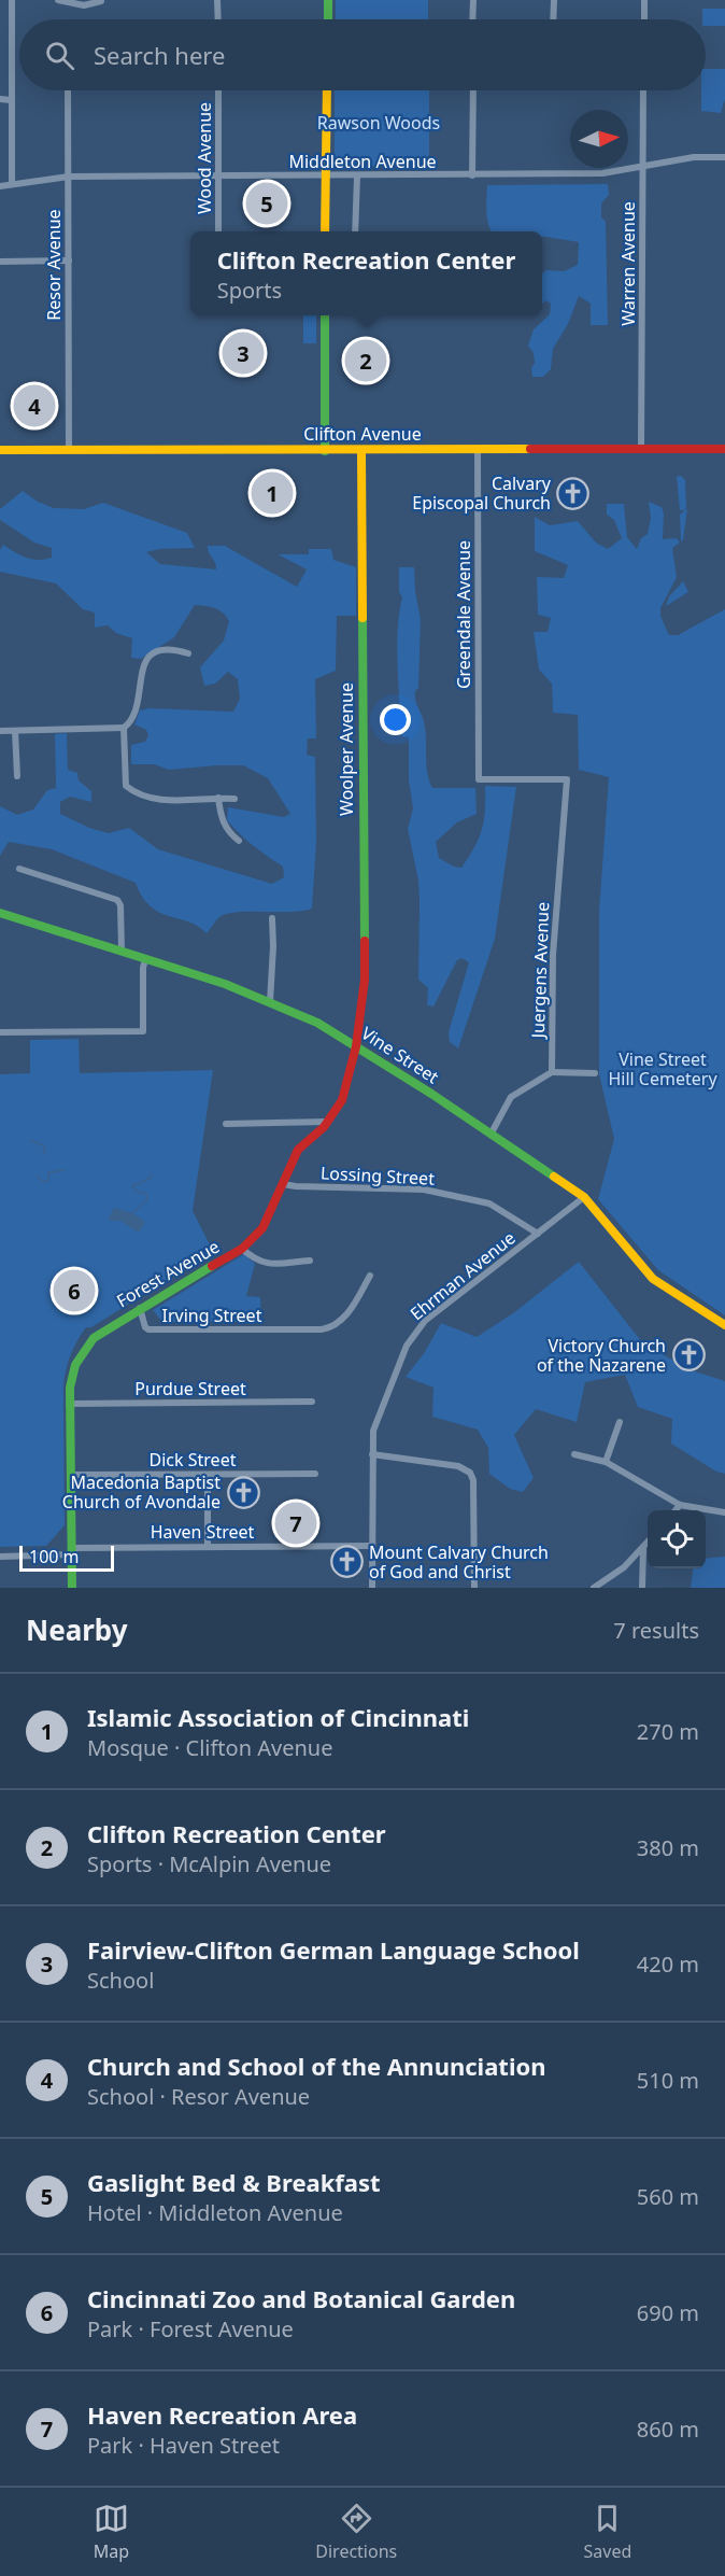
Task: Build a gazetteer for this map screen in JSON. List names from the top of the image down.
{
  "streets": {
    "street": [
      "Wood Avenue",
      "Middleton Avenue",
      "Warren Avenue",
      "Resor Avenue",
      "Clifton Avenue",
      "Greendale Avenue",
      "Woolper Avenue",
      "Juergens Avenue",
      "Vine Street",
      "Lossing Street",
      "Forest Avenue",
      "Ehrman Avenue",
      "Irving Street",
      "Purdue Street",
      "Dick Street",
      "Haven Street"
    ]
  },
  "crossings": [
    ["Wood Avenue", "Middleton Avenue"],
    ["Middleton Avenue", "Warren Avenue"],
    ["Middleton Avenue", "Resor Avenue"],
    ["Warren Avenue", "Clifton Avenue"],
    ["Resor Avenue", "Clifton Avenue"],
    ["Clifton Avenue", "Greendale Avenue"],
    ["Clifton Avenue", "Woolper Avenue"],
    ["Greendale Avenue", "Juergens Avenue"],
    ["Woolper Avenue", "Vine Street"],
    ["Woolper Avenue", "Forest Avenue"],
    ["Vine Street", "Forest Avenue"],
    ["Vine Street", "Ehrman Avenue"],
    ["Lossing Street", "Forest Avenue"],
    ["Lossing Street", "Ehrman Avenue"],
    ["Forest Avenue", "Irving Street"],
    ["Forest Avenue", "Purdue Street"],
    ["Forest Avenue", "Dick Street"],
    ["Forest Avenue", "Haven Street"],
    ["Ehrman Avenue", "Haven Street"]
  ],
  "parks": ["Rawson Woods", "Vine Street Hill Cemetery"],
  "places": {
    "church": [
      "Calvary Episcopal Church",
      "Victory Church of the Nazarene",
      "Macedonia Baptist Church of Avondale",
      "Mount Calvary Church of God and Christ"
    ]
  },
  "scale_bar": "100 m",
  "north": "right",
  "page": {
    "search": "Search here",
    "pins": [
      "5",
      "3",
      "2",
      "4",
      "1",
      "6",
      "7"
    ],
    "popup": ["Clifton Recreation Center", "Sports"],
    "scale": "100 m",
    "heading": ["Nearby", "7 results"],
    "list": [
      {
        "mark": "1",
        "name": "Islamic Association of Cincinnati",
        "note": "Mosque · Clifton Avenue",
        "value": "270 m"
      },
      {
        "mark": "2",
        "name": "Clifton Recreation Center",
        "note": "Sports · McAlpin Avenue",
        "value": "380 m"
      },
      {
        "mark": "3",
        "name": "Fairview-Clifton German Language School",
        "note": "School",
        "value": "420 m"
      },
      {
        "mark": "4",
        "name": "Church and School of the Annunciation",
        "note": "School · Resor Avenue",
        "value": "510 m"
      },
      {
        "mark": "5",
        "name": "Gaslight Bed & Breakfast",
        "note": "Hotel · Middleton Avenue",
        "value": "560 m"
      },
      {
        "mark": "6",
        "name": "Cincinnati Zoo and Botanical Garden",
        "note": "Park · Forest Avenue",
        "value": "690 m"
      },
      {
        "mark": "7",
        "name": "Haven Recreation Area",
        "note": "Park · Haven Street",
        "value": "860 m"
      }
    ],
    "nav": ["Map", "Directions", "Saved"]
  }
}
